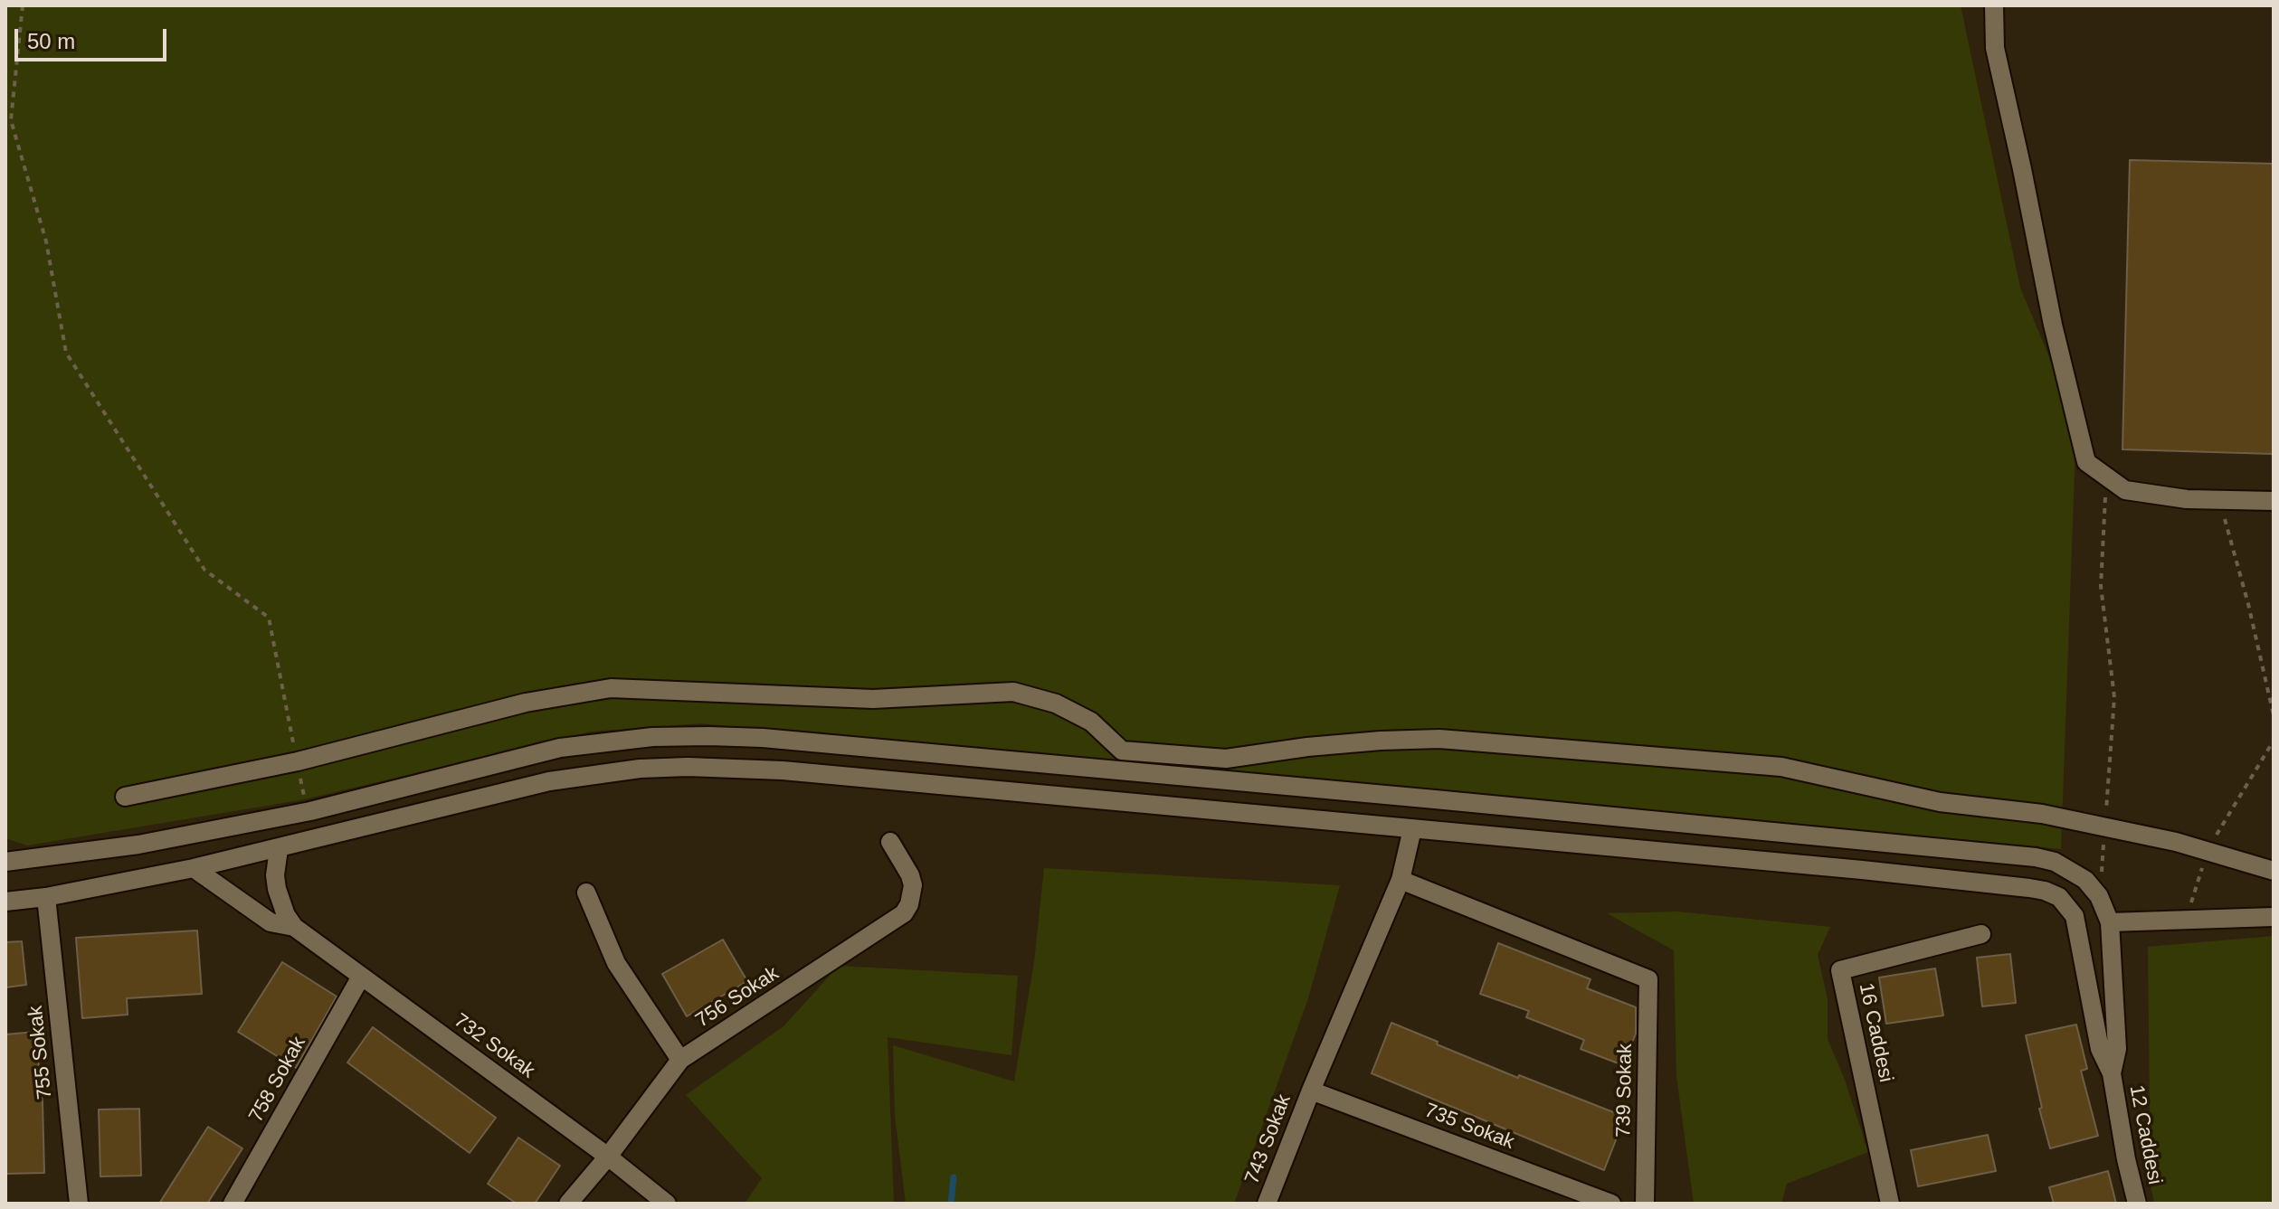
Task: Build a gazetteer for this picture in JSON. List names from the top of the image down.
{
  "streets": {
    "street": [
      "756 Sokak",
      "16 Caddesi",
      "732 Sokak",
      "755 Sokak",
      "758 Sokak",
      "739 Sokak",
      "735 Sokak",
      "12 Caddesi",
      "743 Sokak"
    ]
  },
  "crossings": [
    ["756 Sokak", "732 Sokak"],
    ["732 Sokak", "758 Sokak"],
    ["739 Sokak", "743 Sokak"],
    ["735 Sokak", "743 Sokak"]
  ],
  "scale_bar": "50 m"
}
